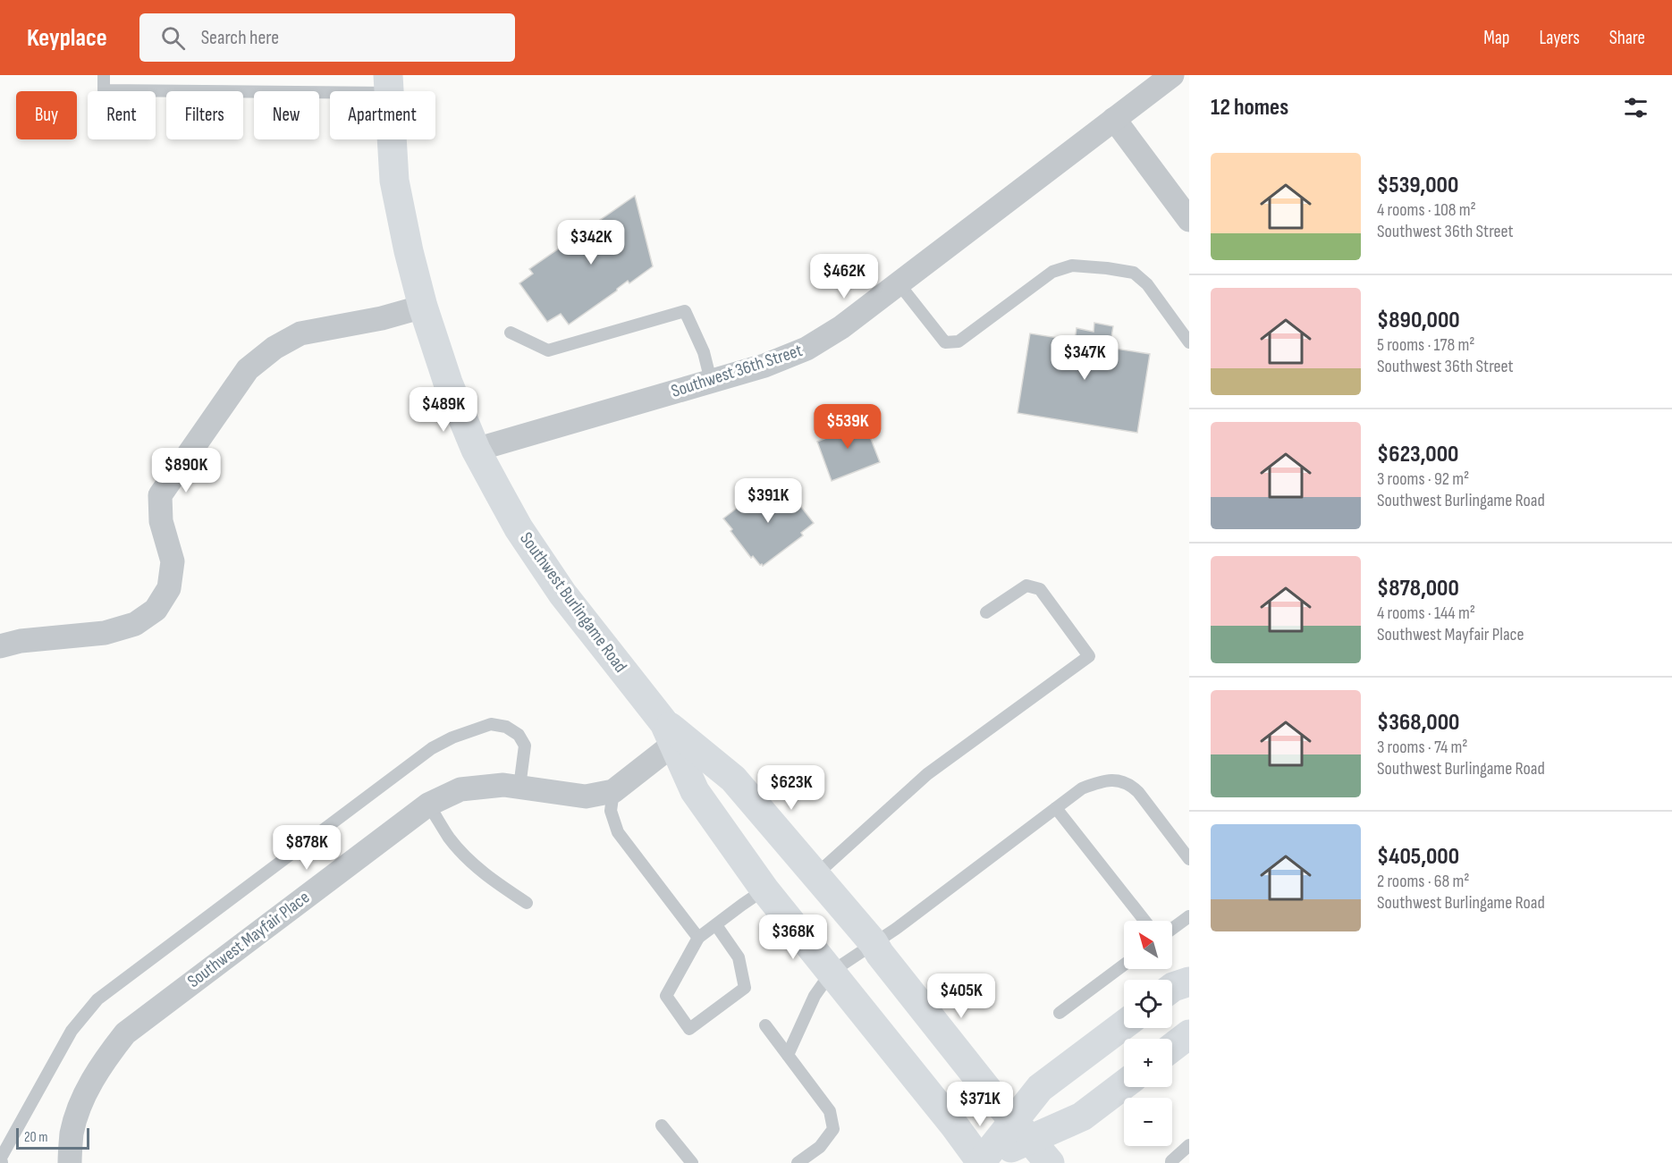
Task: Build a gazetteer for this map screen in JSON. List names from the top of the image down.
{
  "streets": {
    "main road": ["Southwest Burlingame Road"],
    "street": ["Southwest 36th Street", "Southwest Mayfair Place"]
  },
  "crossings": [
    ["Southwest 36th Street", "Southwest Burlingame Road"],
    ["Southwest Burlingame Road", "Southwest Mayfair Place"]
  ],
  "scale_bar": "20 m",
  "north": "top left",
  "page": {
    "header": "Keyplace",
    "search": "Search here",
    "nav": ["Map", "Layers", "Share"],
    "heading": "12 homes",
    "chip": [
      "Buy",
      "Rent",
      "Filters",
      "New",
      "Apartment"
    ],
    "list": [
      {
        "name": "$539,000",
        "note": "4 rooms · 108 m² · Southwest 36th Street"
      },
      {
        "name": "$890,000",
        "note": "5 rooms · 178 m² · Southwest 36th Street"
      },
      {
        "name": "$623,000",
        "note": "3 rooms · 92 m² · Southwest Burlingame Road"
      },
      {
        "name": "$878,000",
        "note": "4 rooms · 144 m² · Southwest Mayfair Place"
      },
      {
        "name": "$368,000",
        "note": "3 rooms · 74 m² · Southwest Burlingame Road"
      },
      {
        "name": "$405,000",
        "note": "2 rooms · 68 m² · Southwest Burlingame Road"
      }
    ],
    "price": [
      "$342K",
      "$462K",
      "$347K",
      "$489K",
      "$539K",
      "$890K",
      "$391K",
      "$623K",
      "$878K",
      "$368K",
      "$405K",
      "$371K"
    ],
    "map_buttons": ["+", "−"],
    "scale": "20 m"
  }
}
